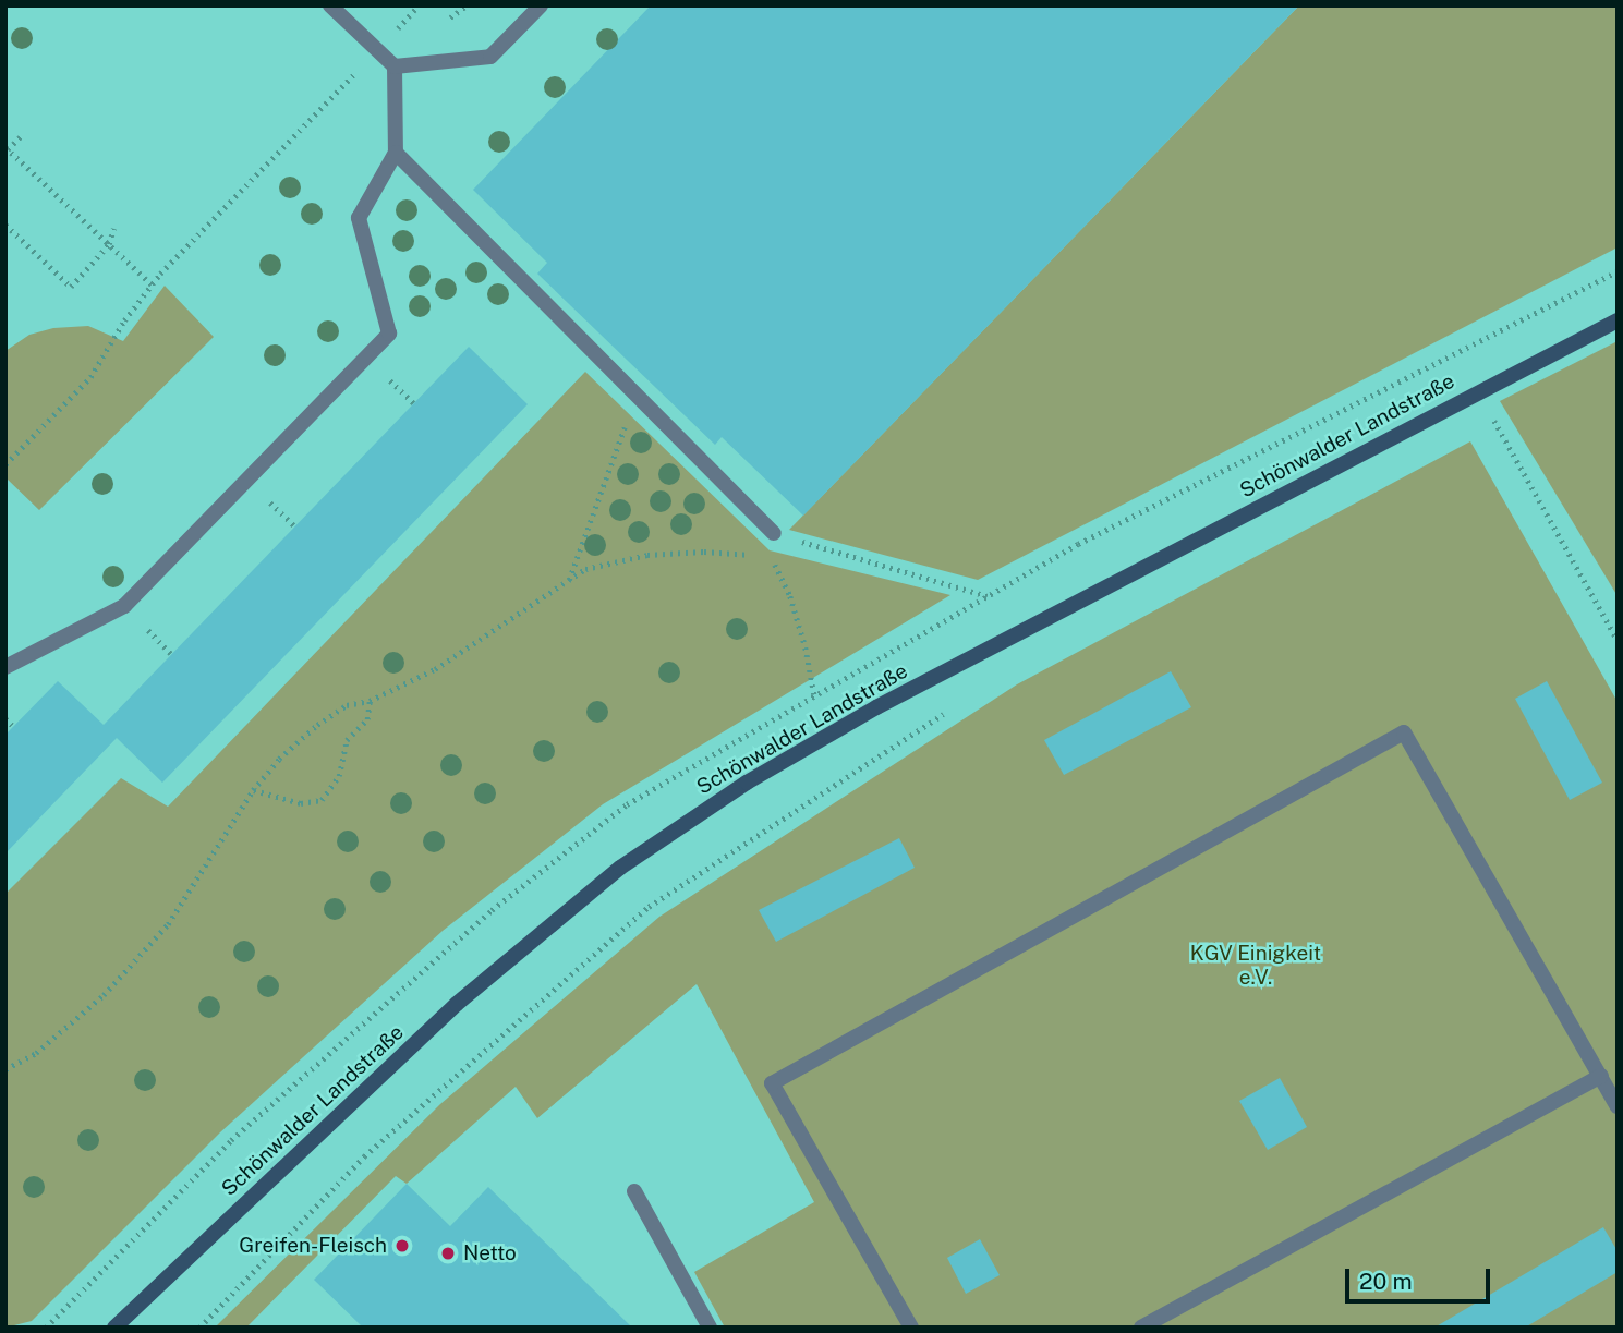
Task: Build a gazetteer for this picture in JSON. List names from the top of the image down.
{
  "streets": {
    "main road": ["Schönwalder Landstraße"]
  },
  "parks": ["KGV Einigkeit e.V."],
  "places": ["Greifen-Fleisch", "Netto"],
  "scale_bar": "20 m"
}
